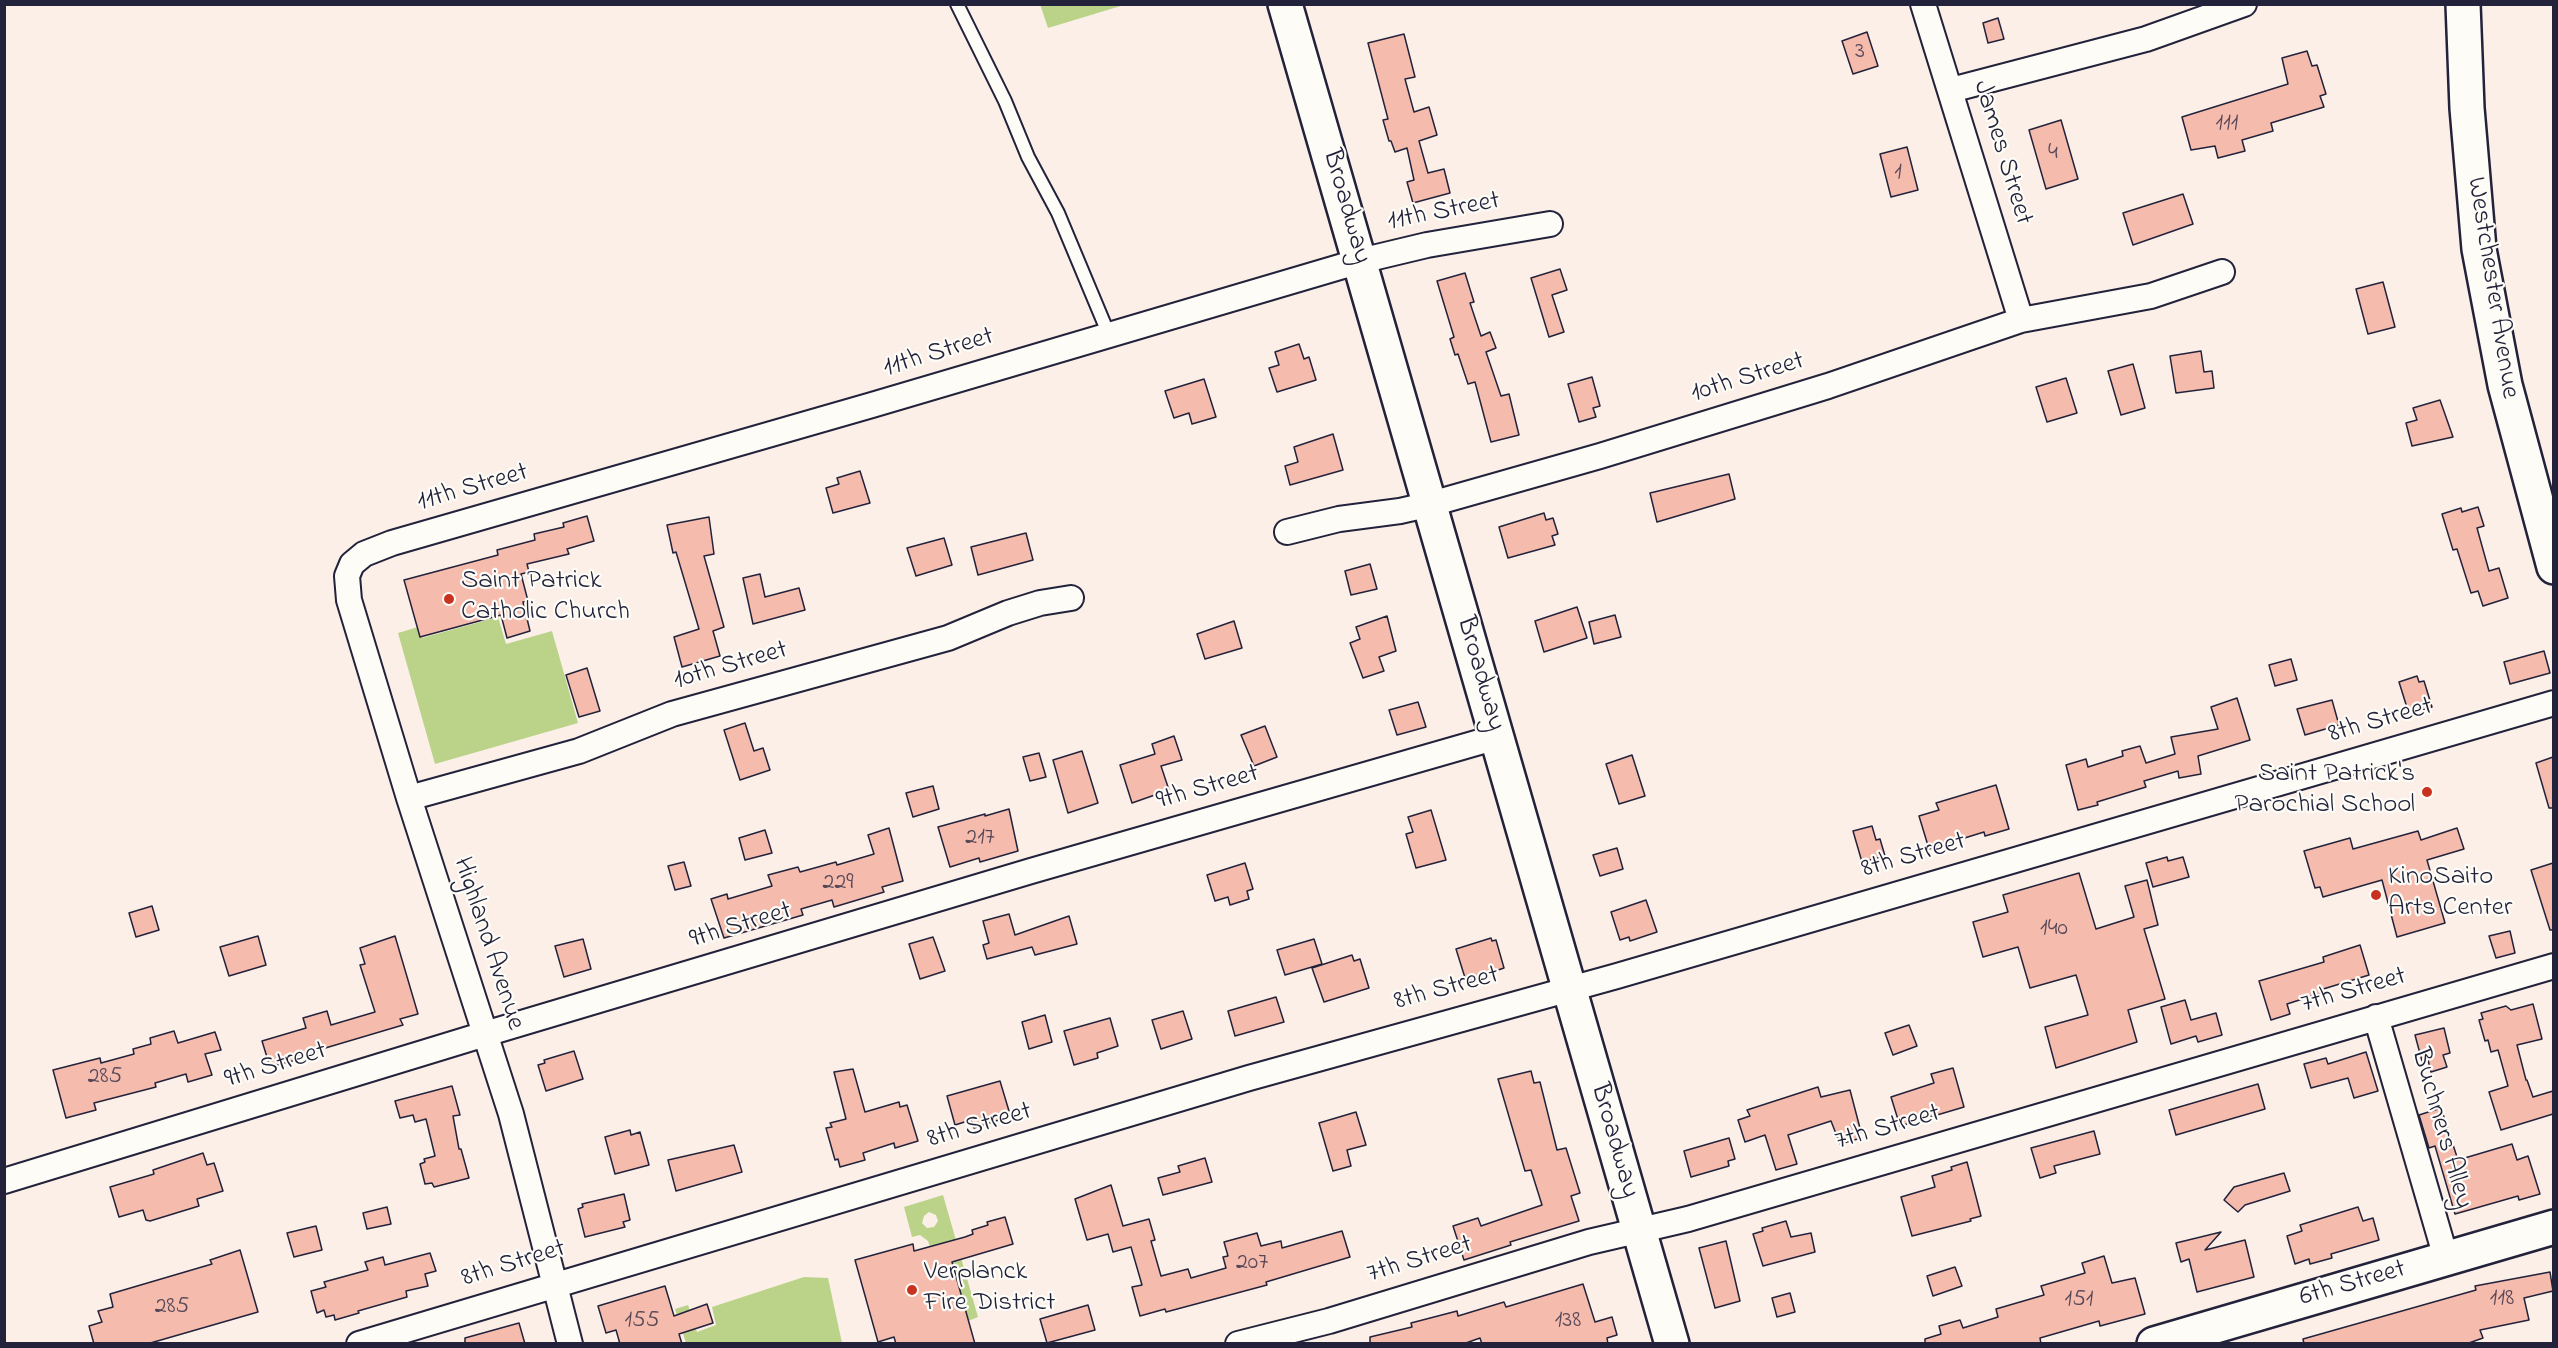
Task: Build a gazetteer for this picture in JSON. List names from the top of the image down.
{
  "streets": {
    "street": [
      "James Street",
      "Broadway",
      "11th Street",
      "Westchester Avenue",
      "10th Street",
      "8th Street",
      "9th Street",
      "Highland Avenue",
      "7th Street",
      "Buchners Alley",
      "6th Street"
    ]
  },
  "crossings": [
    ["James Street", "10th Street"],
    ["Broadway", "11th Street"],
    ["Broadway", "10th Street"],
    ["Broadway", "8th Street"],
    ["Broadway", "9th Street"],
    ["Broadway", "7th Street"],
    ["11th Street", "Highland Avenue"],
    ["10th Street", "Highland Avenue"],
    ["8th Street", "Highland Avenue"],
    ["9th Street", "Highland Avenue"],
    ["7th Street", "Buchners Alley"],
    ["Buchners Alley", "6th Street"]
  ],
  "places": [
    "Saint Patrick Catholic Church",
    "Saint Patrick's Parochial School",
    "KinoSaito Arts Center",
    "Verplanck Fire District"
  ],
  "house_numbers": [
    "3",
    "111",
    "4",
    "1",
    "217",
    "229",
    "140",
    "285",
    "207",
    "118",
    "151",
    "285",
    "155",
    "138"
  ]
}
